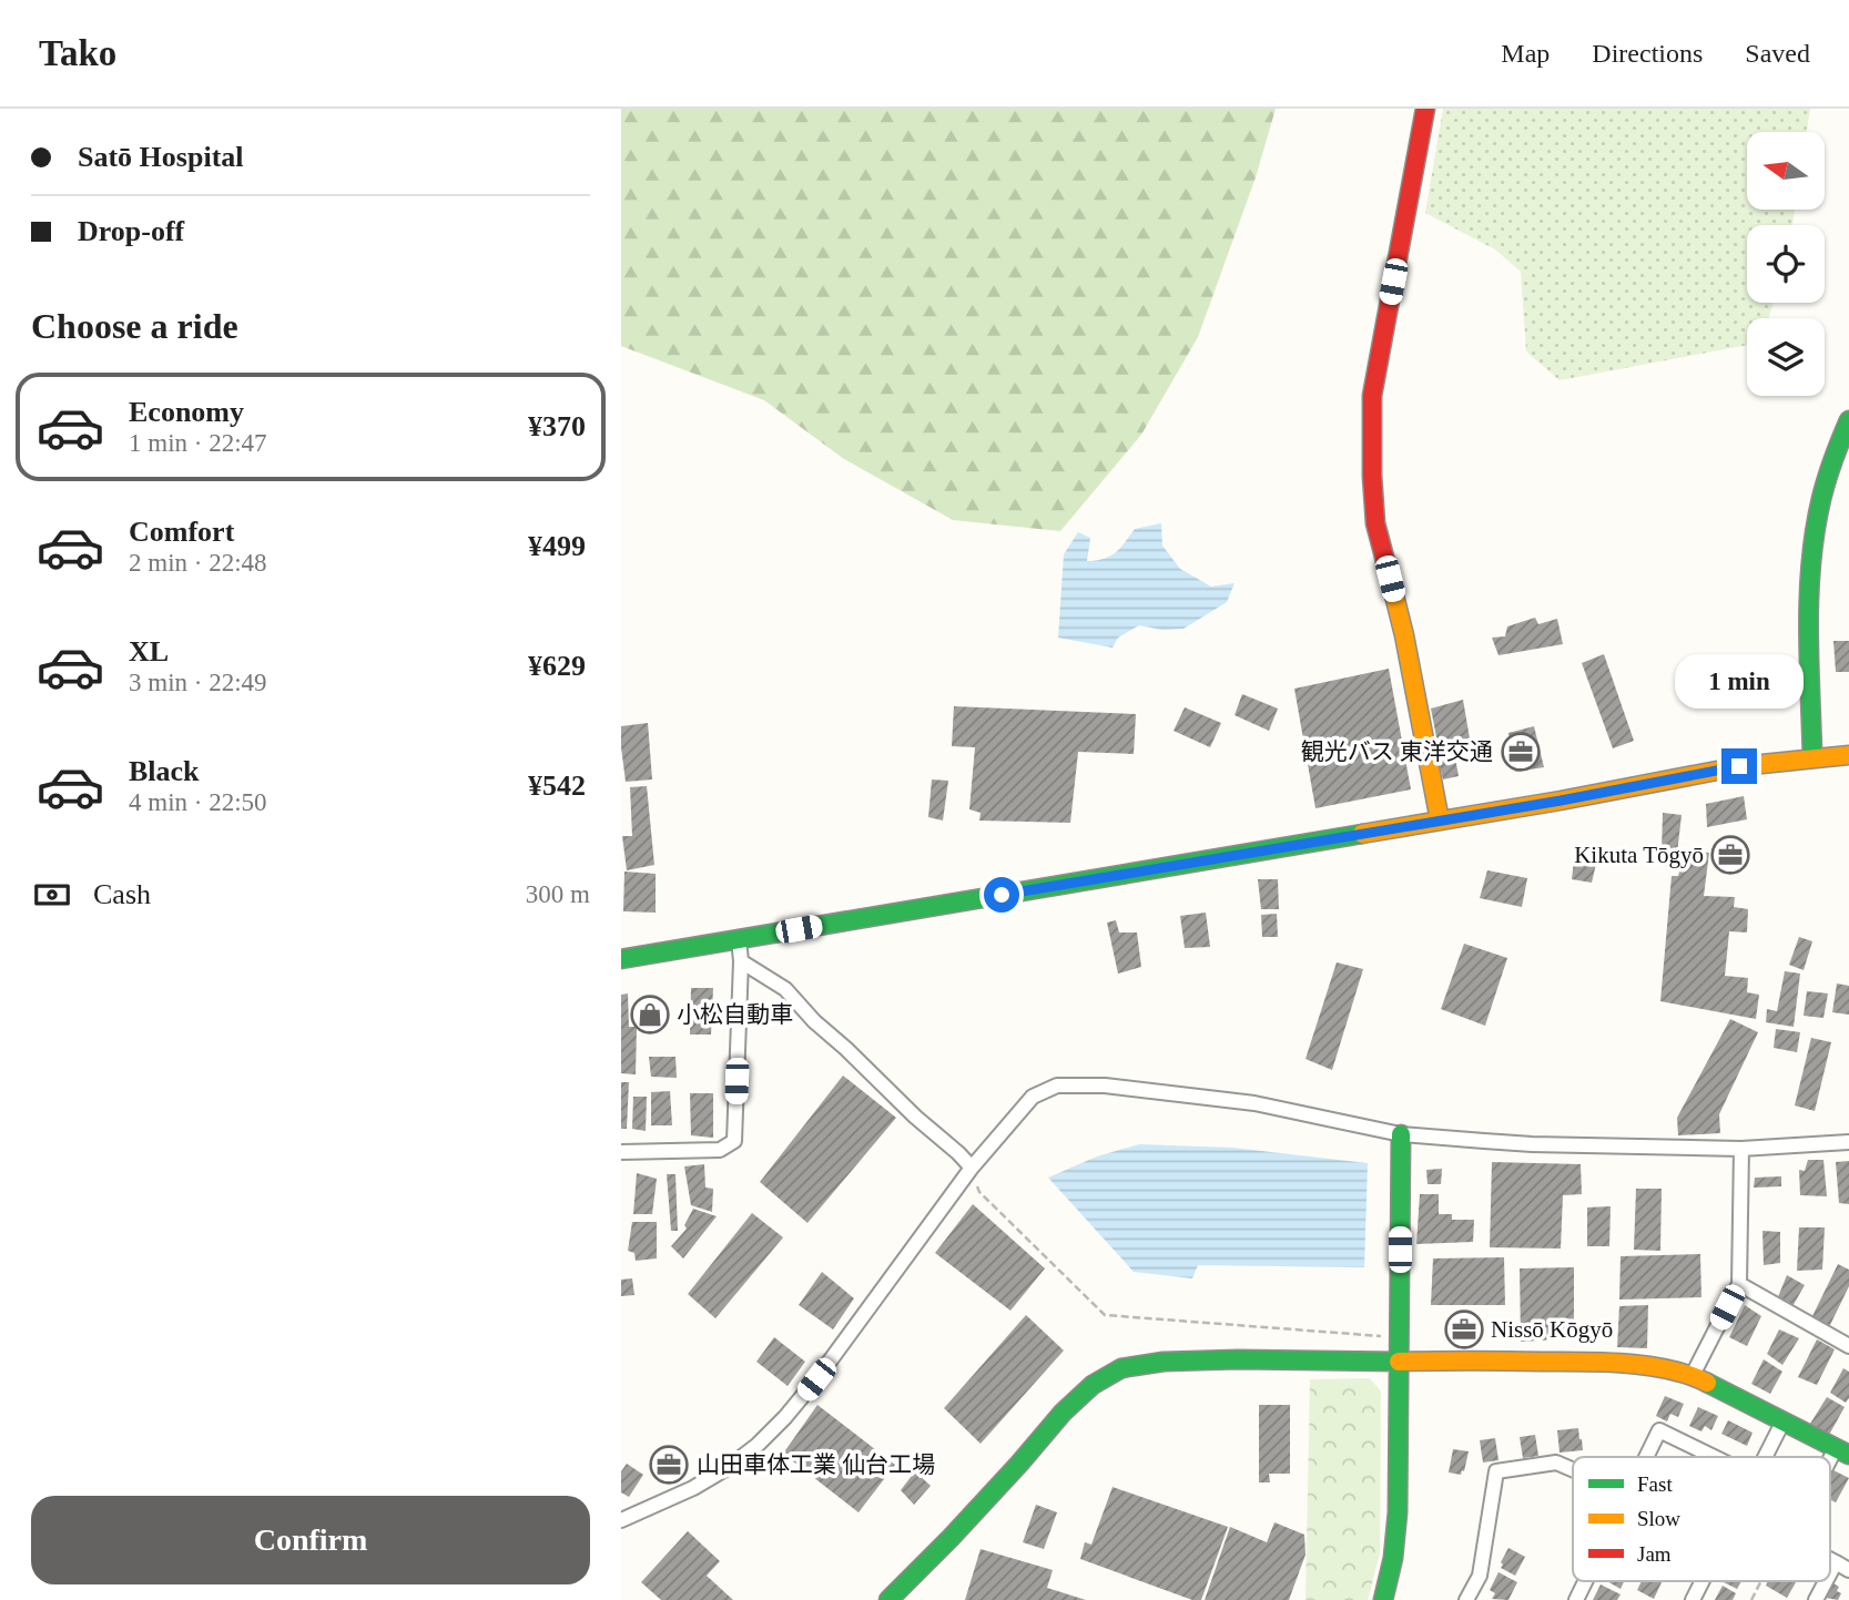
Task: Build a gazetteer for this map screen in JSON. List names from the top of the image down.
{
  "places": {
    "office": [
      "観光バス 東洋交通",
      "Kikuta Tōgyō",
      "Nissō Kōgyō",
      "山田車体工業 仙台工場"
    ],
    "shop": ["小松自動車"]
  },
  "legend": ["Fast", "Slow", "Jam"],
  "north": "left",
  "page": {
    "header": "Tako",
    "nav": ["Map", "Directions", "Saved"],
    "banner": ["Satō Hospital", "Drop-off"],
    "heading": "Choose a ride",
    "list": [
      {
        "name": "Economy",
        "note": "1 min · 22:47",
        "value": "¥370"
      },
      {
        "name": "Comfort",
        "note": "2 min · 22:48",
        "value": "¥499"
      },
      {
        "name": "XL",
        "note": "3 min · 22:49",
        "value": "¥629"
      },
      {
        "name": "Black",
        "note": "4 min · 22:50",
        "value": "¥542"
      }
    ],
    "bubble": "1 min",
    "pay": ["Cash", "300 m"],
    "buttons": "Confirm"
  }
}
